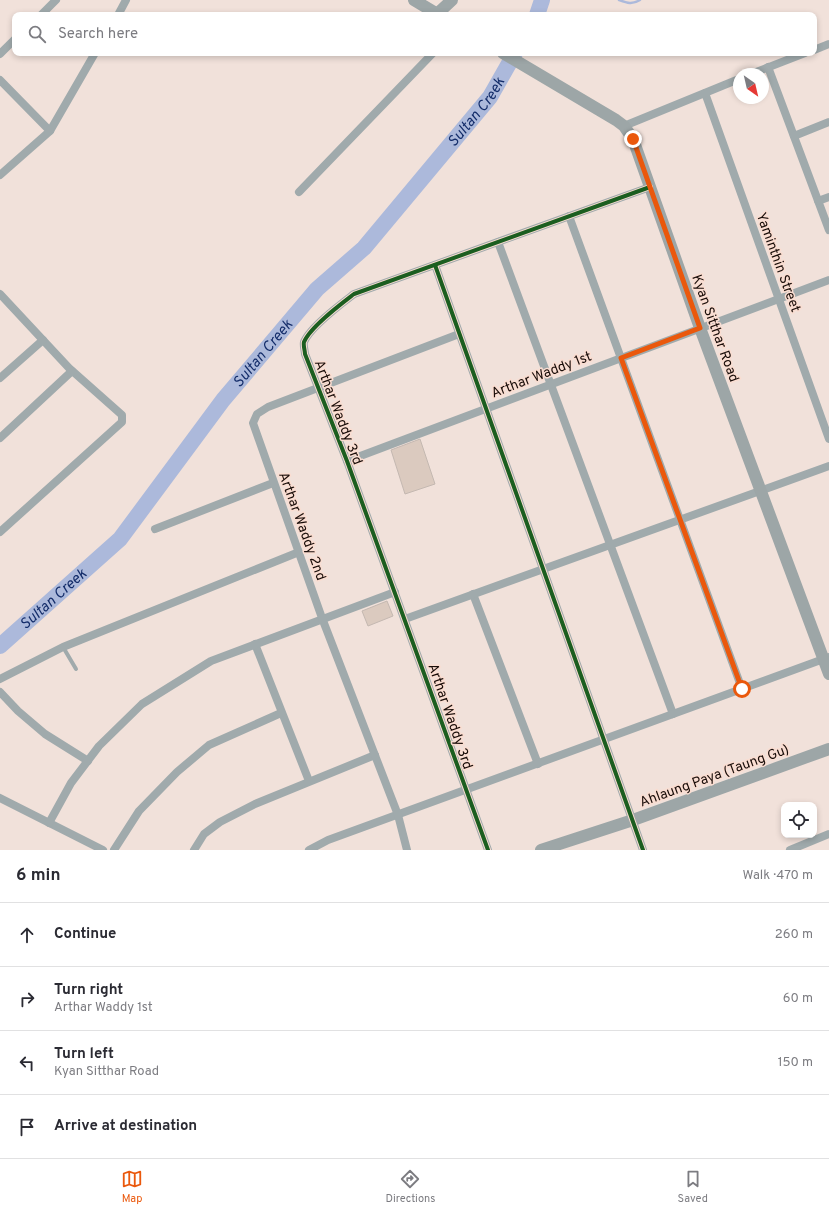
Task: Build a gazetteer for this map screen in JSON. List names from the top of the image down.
{
  "streets": {
    "main road": ["Kyan Sitthar Road", "Ahlaung Paya (Taung Gu)"],
    "street": [
      "Yaminthin Street",
      "Arthar Waddy 1st",
      "Arthar Waddy 3rd",
      "Arthar Waddy 2nd"
    ]
  },
  "crossings": [
    ["Yaminthin Street", "Arthar Waddy 1st"],
    ["Kyan Sitthar Road", "Arthar Waddy 1st"],
    ["Kyan Sitthar Road", "Arthar Waddy 3rd"],
    ["Arthar Waddy 1st", "Arthar Waddy 3rd"],
    ["Arthar Waddy 3rd", "Arthar Waddy 2nd"]
  ],
  "water": ["Sultan Creek"],
  "north": "bottom right",
  "page": {
    "search": "Search here",
    "heading": ["6 min", "Walk · 470 m"],
    "list": [
      ["Continue", "260 m"],
      ["Turn right", "Arthar Waddy 1st", "60 m"],
      ["Turn left", "Kyan Sitthar Road", "150 m"],
      "Arrive at destination"
    ],
    "nav": ["Map", "Directions", "Saved"]
  }
}
